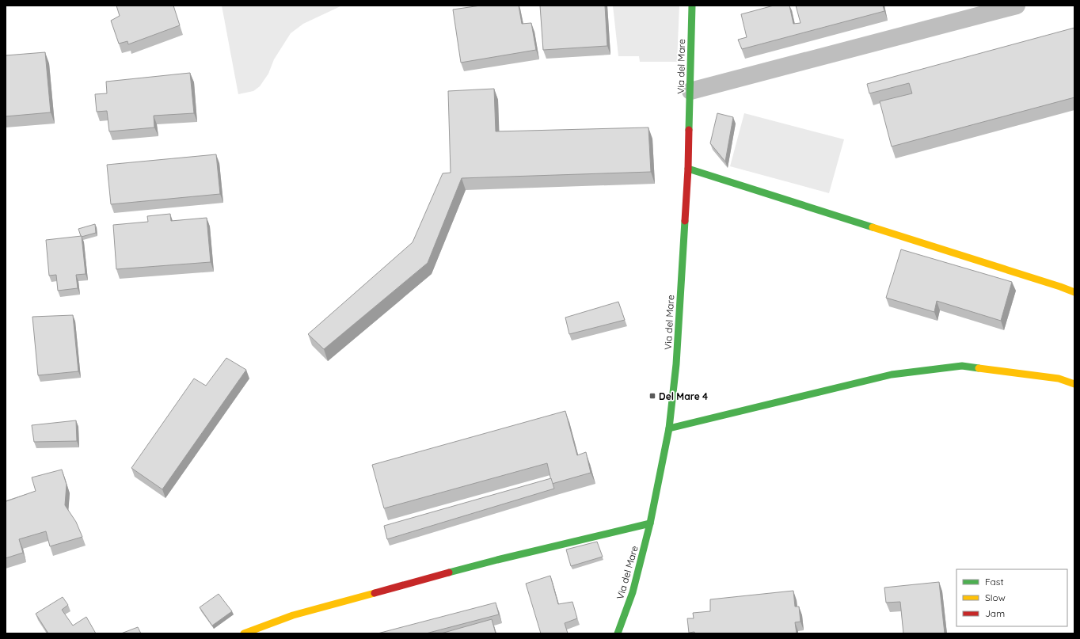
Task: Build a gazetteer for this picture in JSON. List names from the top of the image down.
{
  "streets": {
    "street": ["Via del Mare"]
  },
  "places": {
    "transit": ["Del Mare 4"]
  },
  "legend": ["Fast", "Slow", "Jam"]
}
